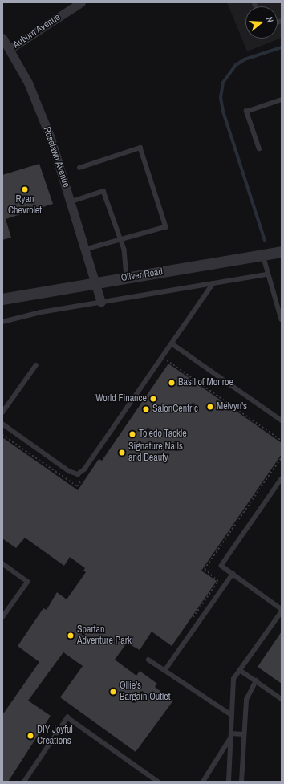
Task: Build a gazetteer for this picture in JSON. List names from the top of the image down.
{
  "streets": {
    "street": ["Auburn Avenue", "Roselawn Avenue", "Oliver Road"]
  },
  "crossings": [
    ["Auburn Avenue", "Roselawn Avenue"],
    ["Roselawn Avenue", "Oliver Road"]
  ],
  "places": [
    "Ryan Chevrolet",
    "Basil of Monroe",
    "World Finance",
    "Melvyn's",
    "SalonCentric",
    "Toledo Tackle",
    "Signature Nails and Beauty",
    "Spartan Adventure Park",
    "Ollie's Bargain Outlet",
    "DIY Joyful Creations"
  ],
  "north": "right"
}
